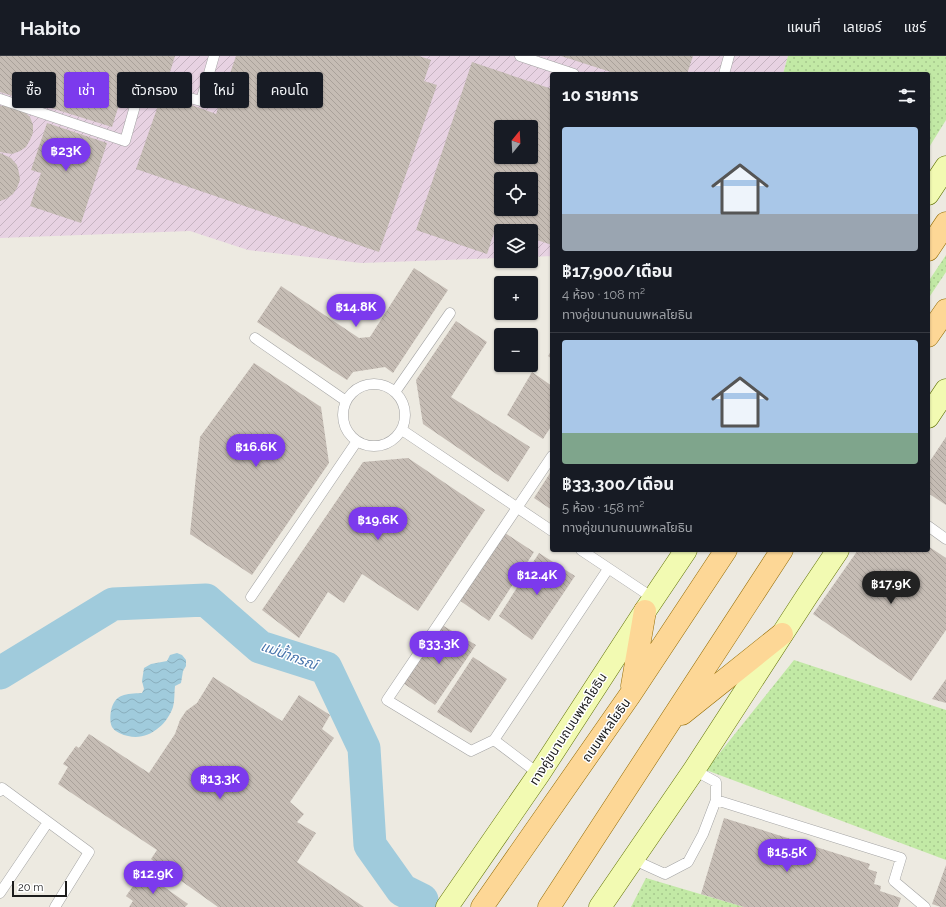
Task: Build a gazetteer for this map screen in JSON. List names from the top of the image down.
{
  "streets": {
    "main road": ["ทางคู่ขนานถนนพหลโยธิน", "ถนนพหลโยธิน"]
  },
  "water": ["แม่น้ำกรณ์"],
  "scale_bar": "20 m",
  "north": "top",
  "page": {
    "header": "Habito",
    "nav": ["แผนที่", "เลเยอร์", "แชร์"],
    "chip": [
      "ซื้อ",
      "เช่า",
      "ตัวกรอง",
      "ใหม่",
      "คอนโด"
    ],
    "heading": "10 รายการ",
    "map_buttons": ["+", "−"],
    "list": [
      {
        "name": "฿17,900/เดือน",
        "note": "4 ห้อง · 108 m² · ทางคู่ขนานถนนพหลโยธิน"
      },
      {
        "name": "฿33,300/เดือน",
        "note": "5 ห้อง · 158 m² · ทางคู่ขนานถนนพหลโยธิน"
      }
    ],
    "price": [
      "฿23K",
      "฿14.8K",
      "฿16.6K",
      "฿19.6K",
      "฿12.4K",
      "฿17.9K",
      "฿33.3K",
      "฿13.3K",
      "฿15.5K",
      "฿12.9K"
    ],
    "scale": "20 m"
  }
}
